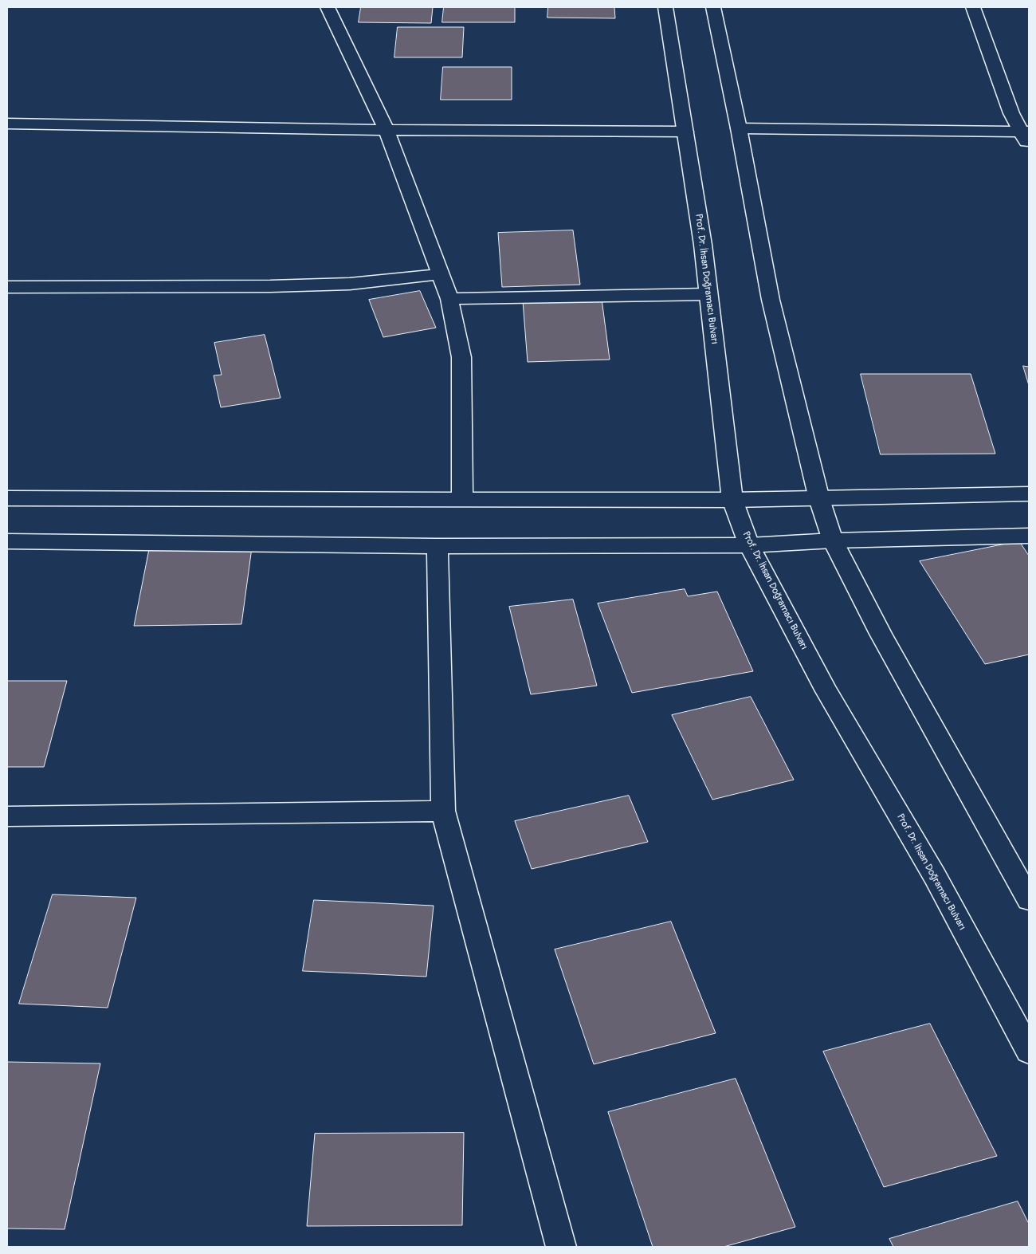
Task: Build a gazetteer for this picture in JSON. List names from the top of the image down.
{
  "streets": {
    "street": ["Prof. Dr. İhsan Doğramacı Bulvarı"]
  }
}
